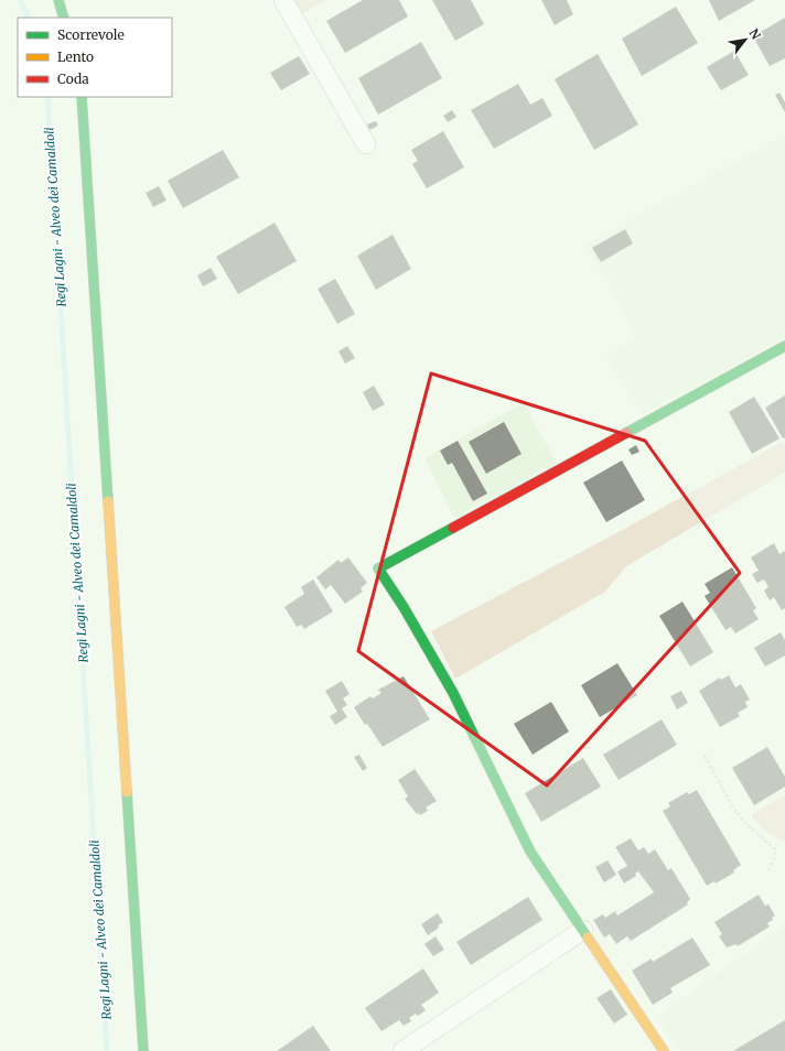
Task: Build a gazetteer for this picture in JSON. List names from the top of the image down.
{
  "water": ["Regi Lagni - Alveo dei Camaldoli"],
  "legend": ["Scorrevole", "Lento", "Coda"],
  "north": "top right"
}
